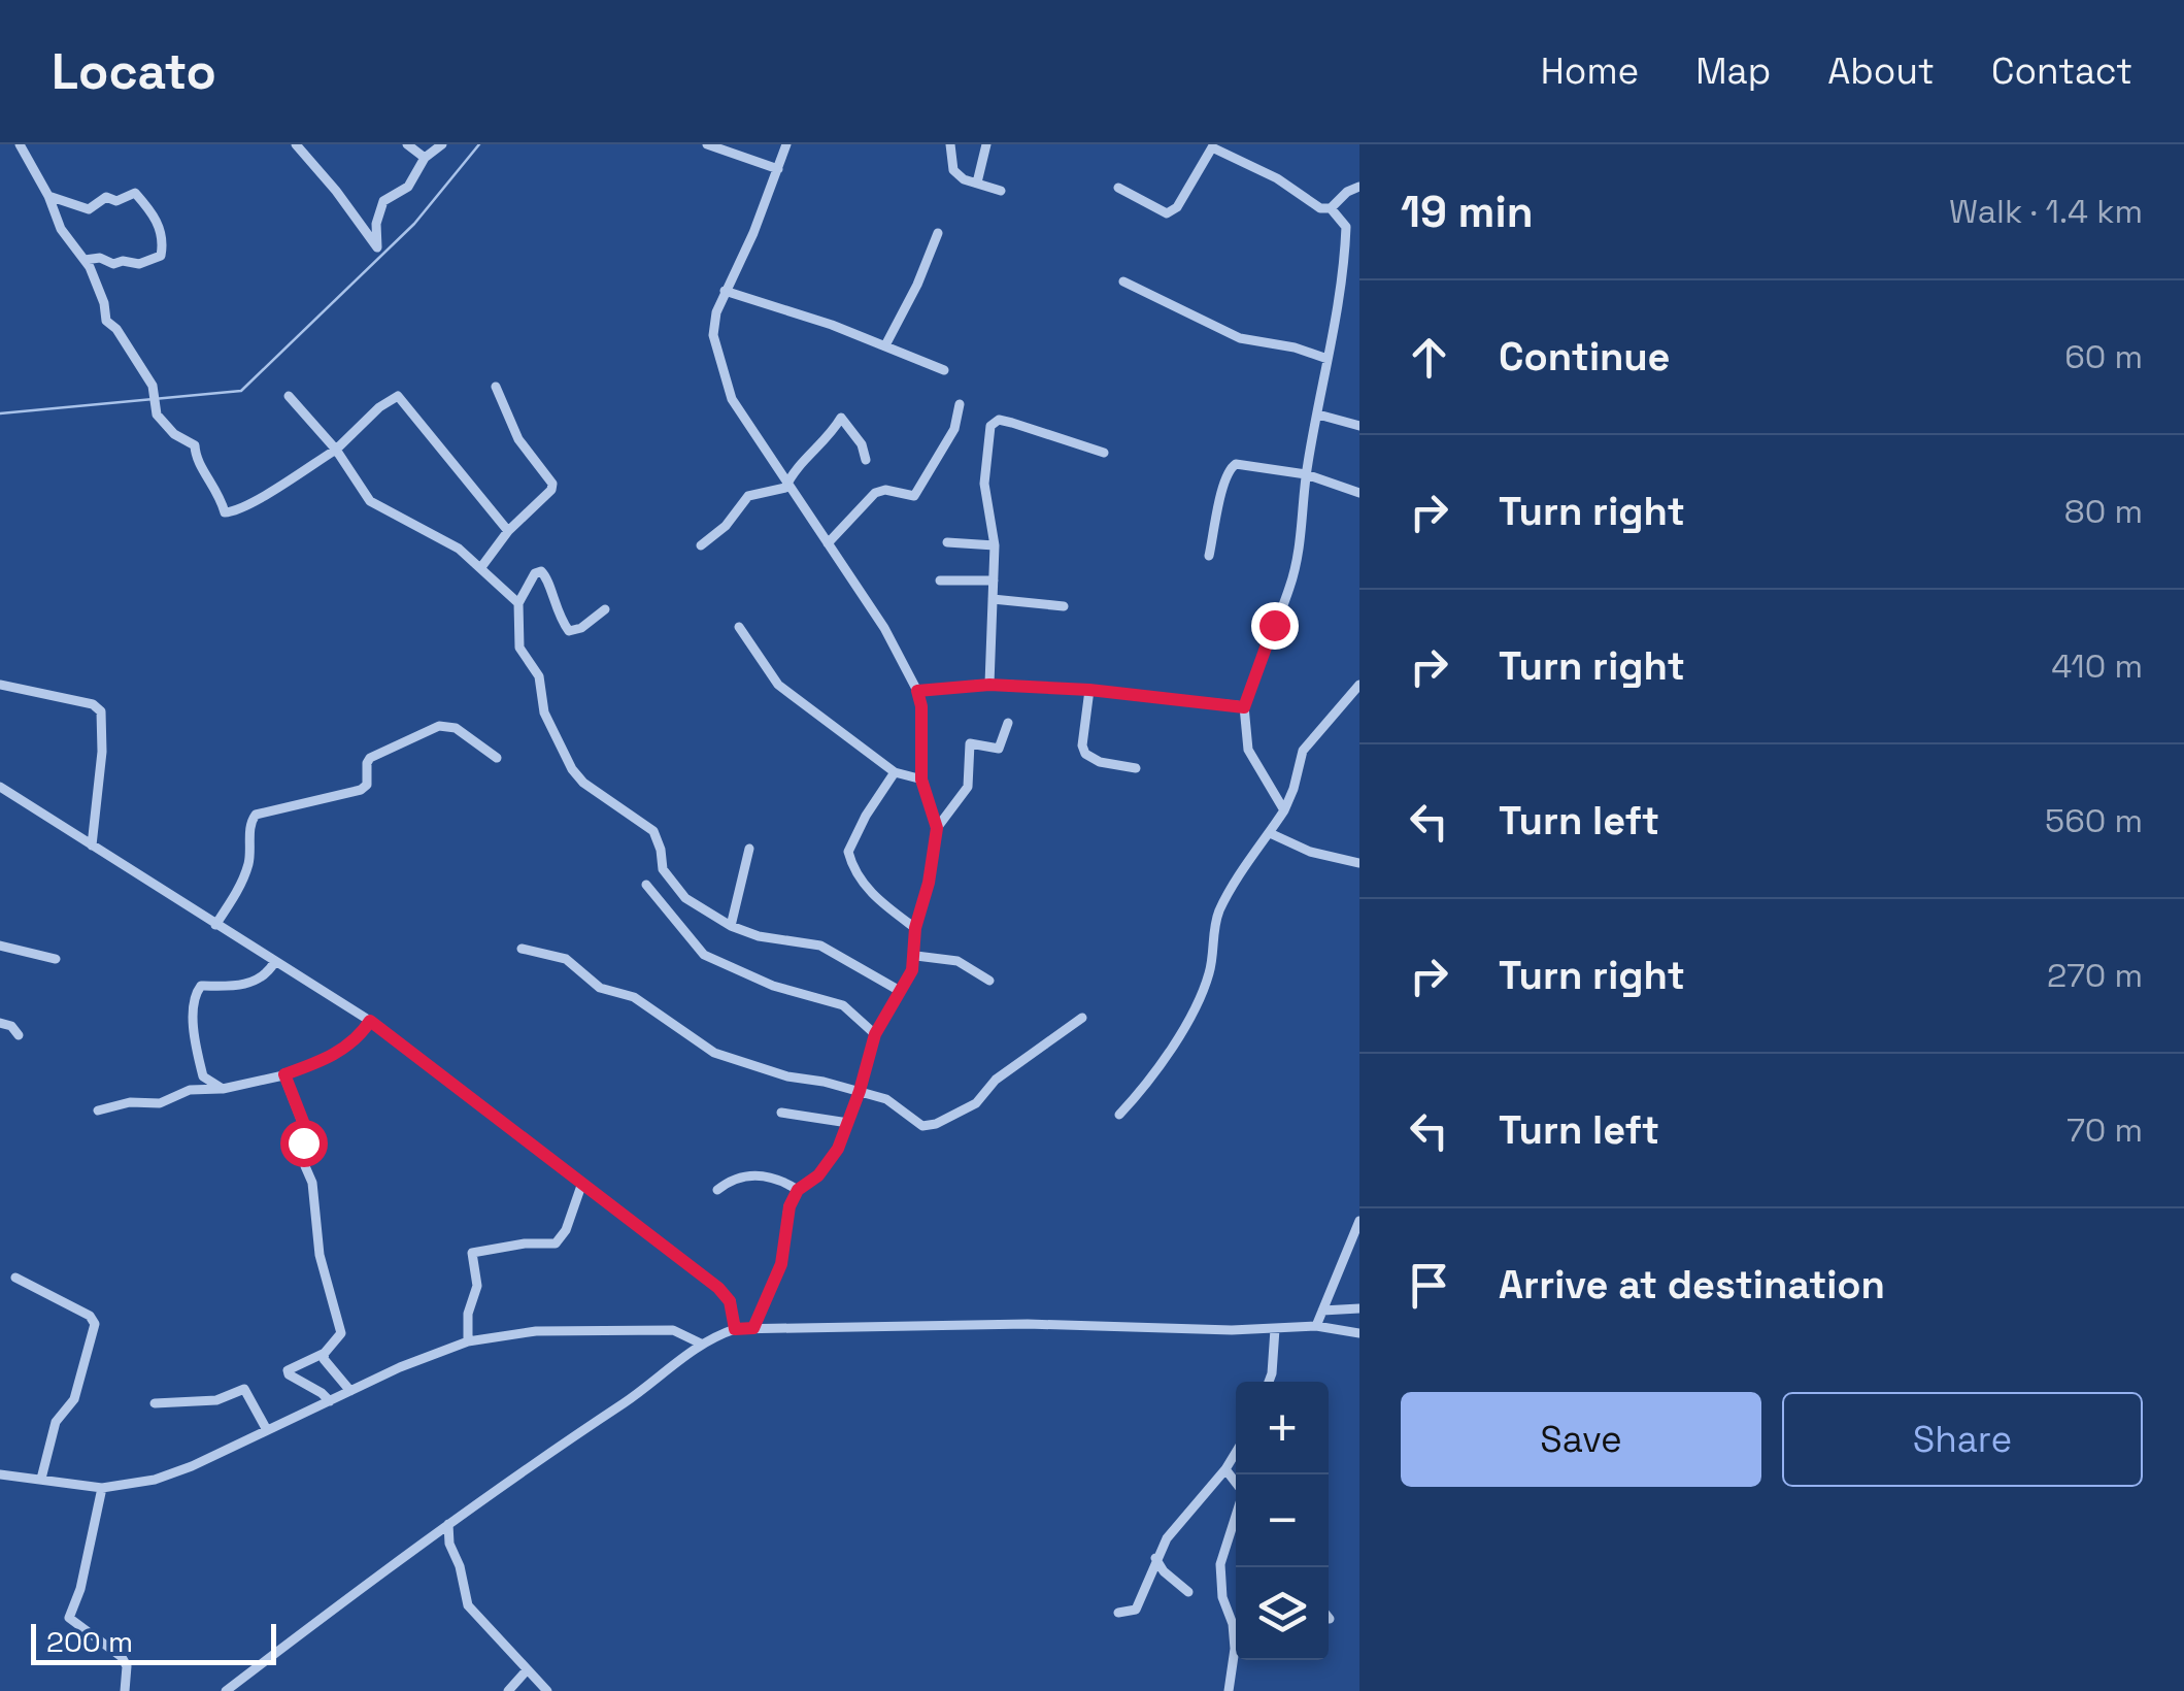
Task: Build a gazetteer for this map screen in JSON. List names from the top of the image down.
{
  "scale_bar": "200 m",
  "page": {
    "header": "Locato",
    "nav": [
      "Home",
      "Map",
      "About",
      "Contact"
    ],
    "heading": ["19 min", "Walk · 1.4 km"],
    "list": [
      ["Continue", "60 m"],
      ["Turn right", "80 m"],
      ["Turn right", "410 m"],
      ["Turn left", "560 m"],
      ["Turn right", "270 m"],
      ["Turn left", "70 m"],
      "Arrive at destination"
    ],
    "buttons": ["Save", "Share"],
    "map_buttons": ["+", "−"],
    "scale": "200 m"
  }
}
